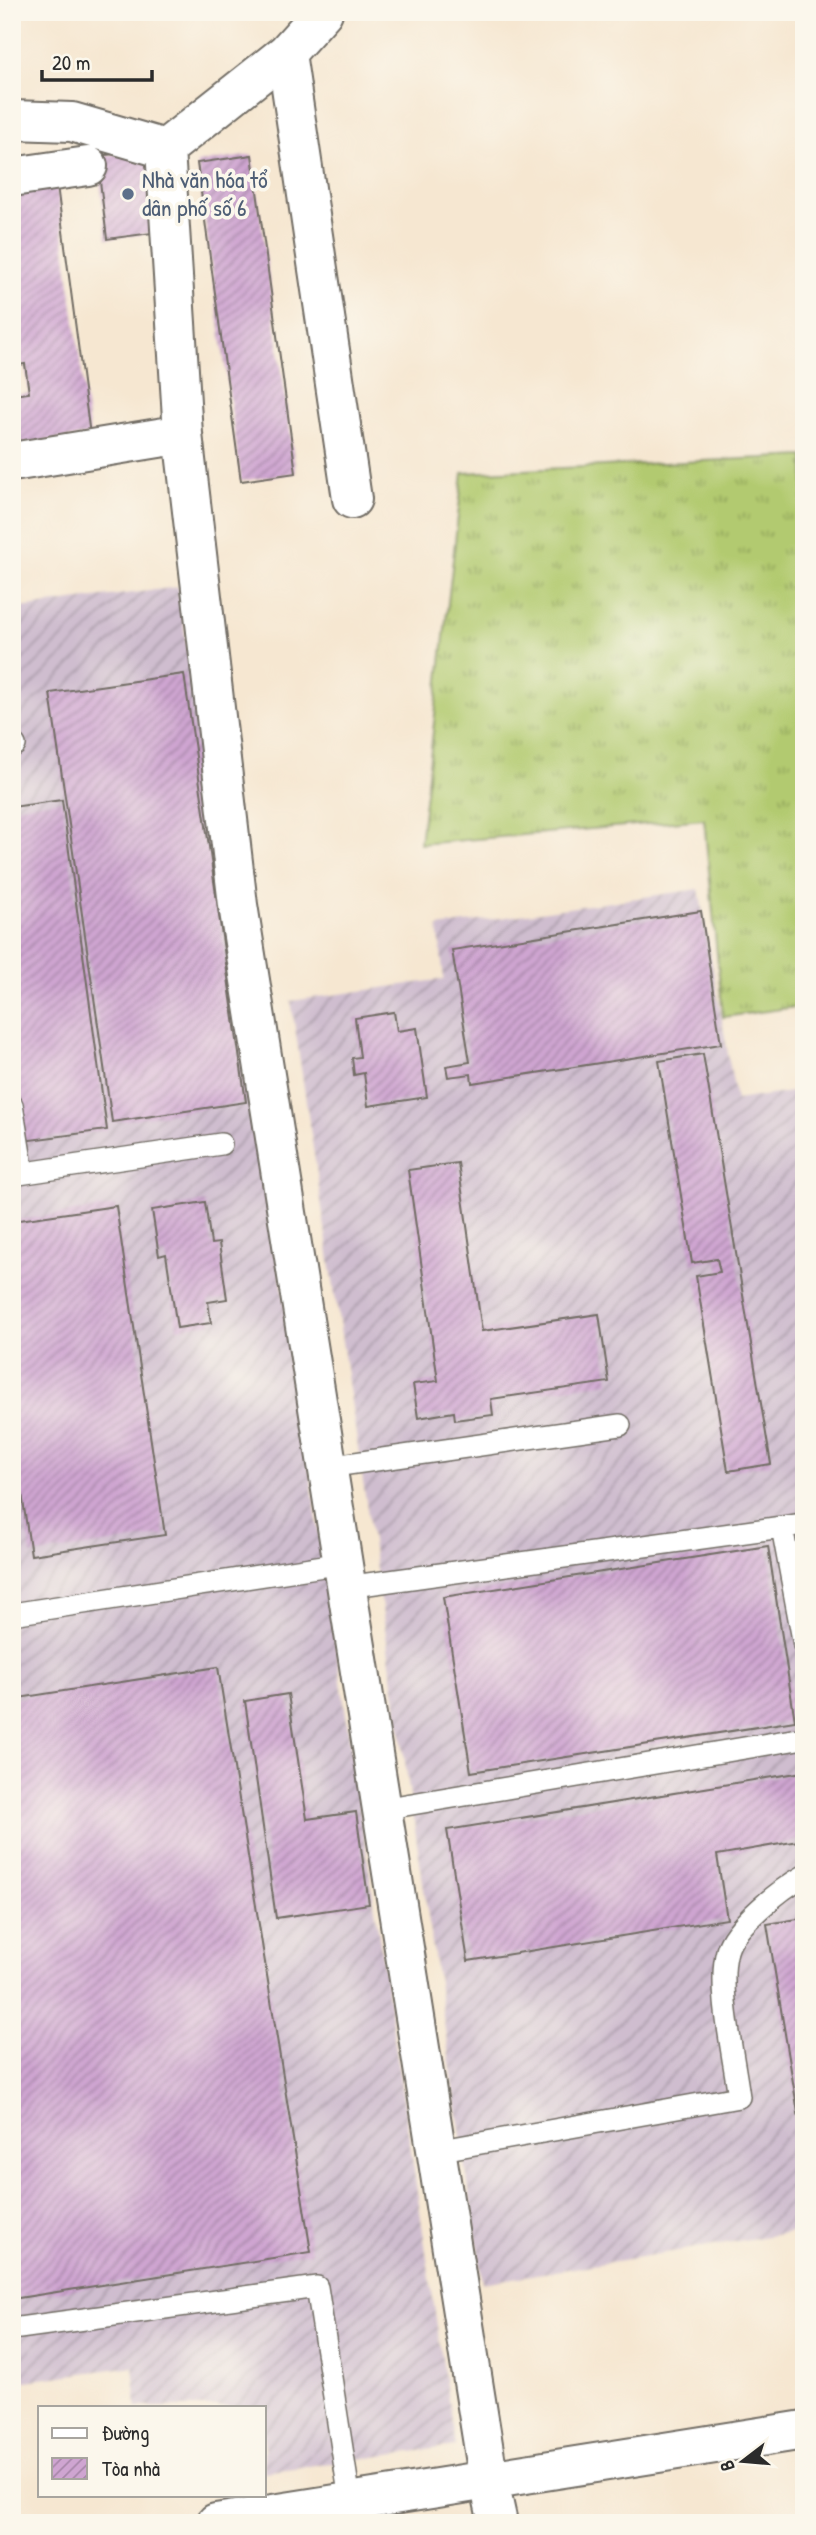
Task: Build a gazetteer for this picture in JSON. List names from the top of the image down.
{
  "places": ["Nhà văn hóa tổ dân phố số 6"],
  "legend": ["Đường", "Tòa nhà"],
  "scale_bar": "20 m",
  "north": "left"
}
